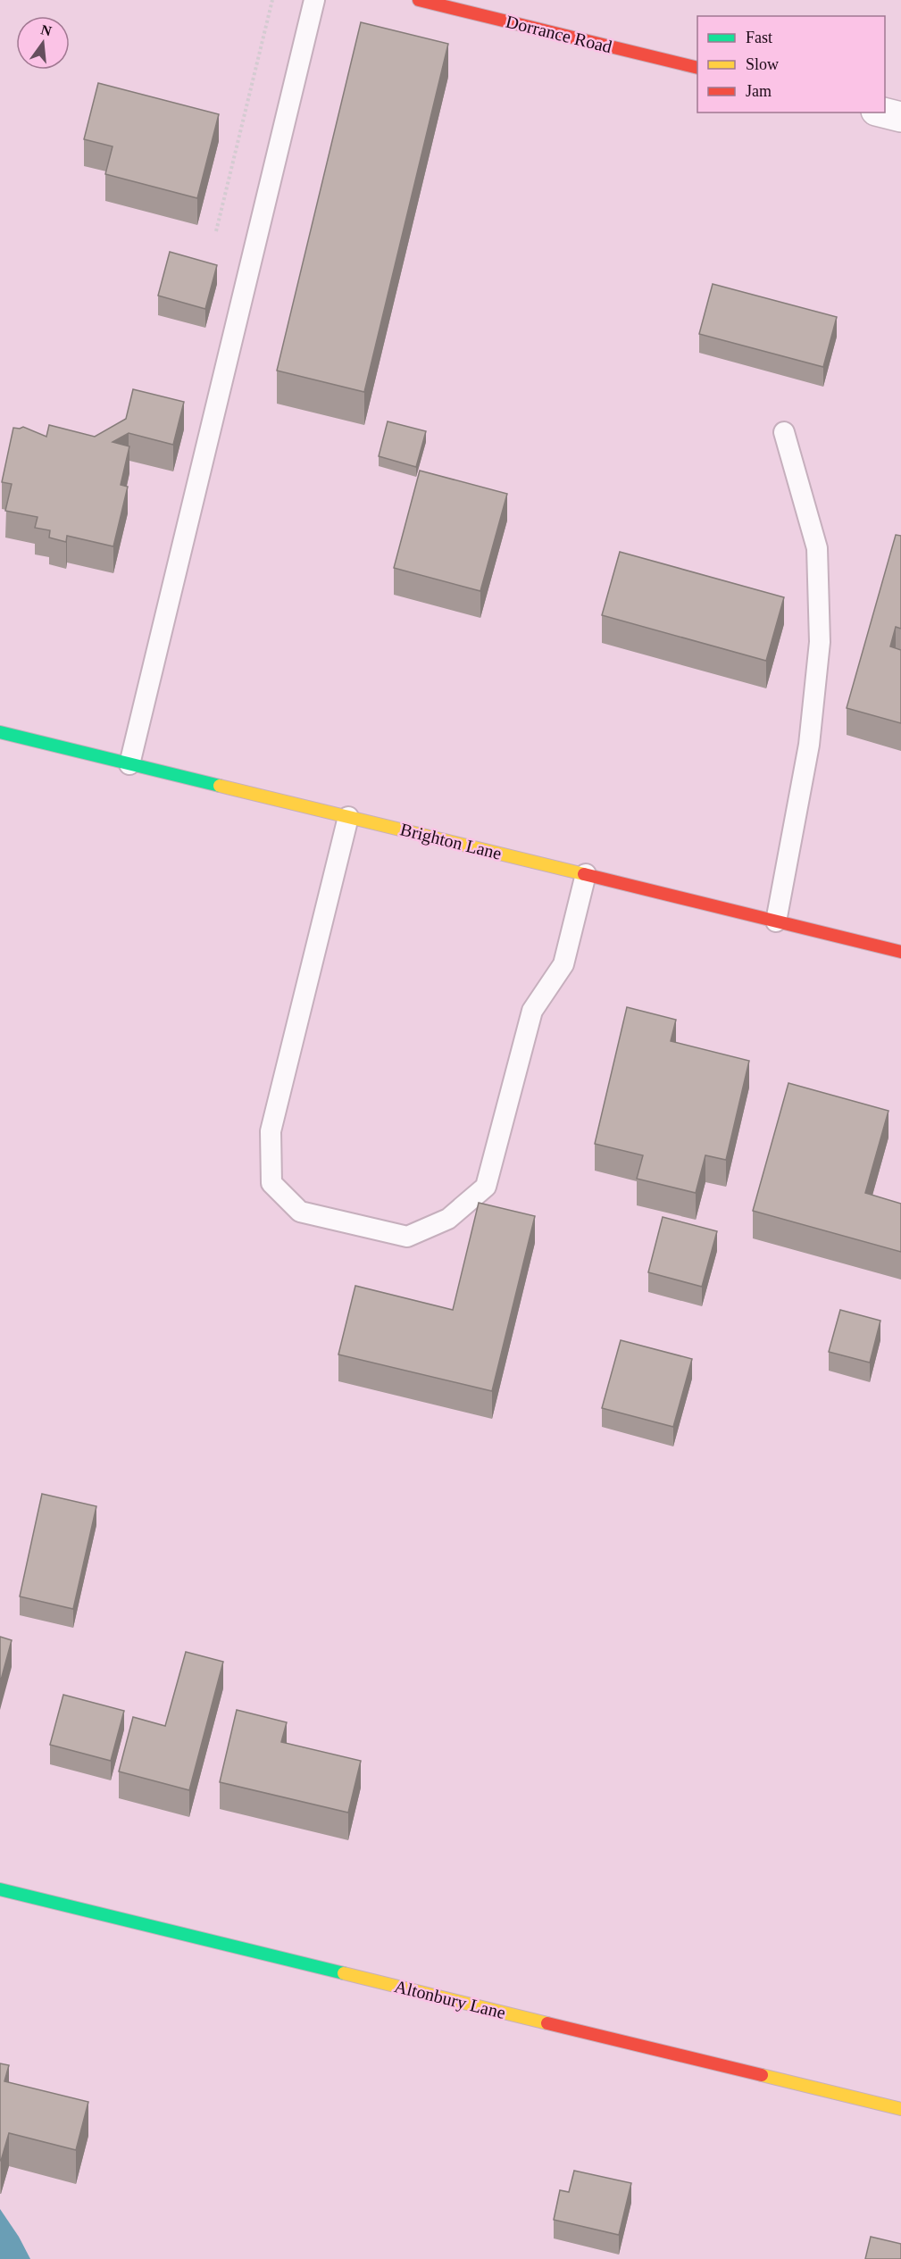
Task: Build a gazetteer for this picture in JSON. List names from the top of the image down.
{
  "streets": {
    "street": ["Dorrance Road", "Brighton Lane", "Altonbury Lane"]
  },
  "legend": ["Fast", "Slow", "Jam"],
  "north": "top"
}
